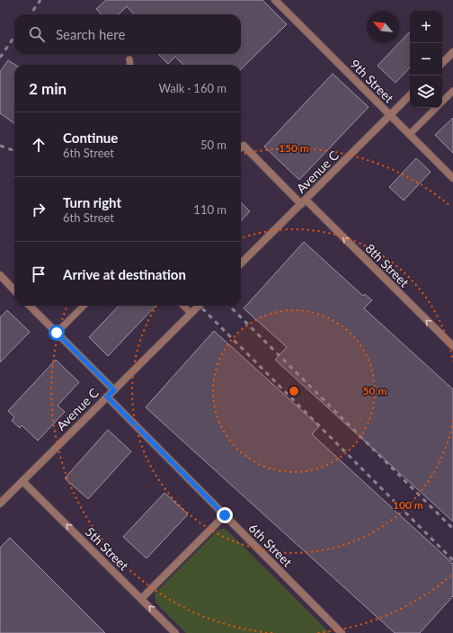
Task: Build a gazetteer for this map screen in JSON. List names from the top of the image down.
{
  "streets": {
    "street": [
      "9th Street",
      "Avenue C",
      "8th Street",
      "6th Street",
      "5th Street"
    ]
  },
  "crossings": [
    ["9th Street", "Avenue C"],
    ["Avenue C", "8th Street"],
    ["Avenue C", "6th Street"],
    ["Avenue C", "5th Street"]
  ],
  "one_way": ["8th Street", "5th Street"],
  "north": "top left",
  "page": {
    "map_buttons": ["+", "−"],
    "search": "Search here",
    "heading": ["2 min", "Walk · 160 m"],
    "list": [
      ["Continue", "6th Street", "50 m"],
      ["Turn right", "6th Street", "110 m"],
      "Arrive at destination"
    ]
  },
  "rings": ["150 m", "50 m", "100 m"]
}
